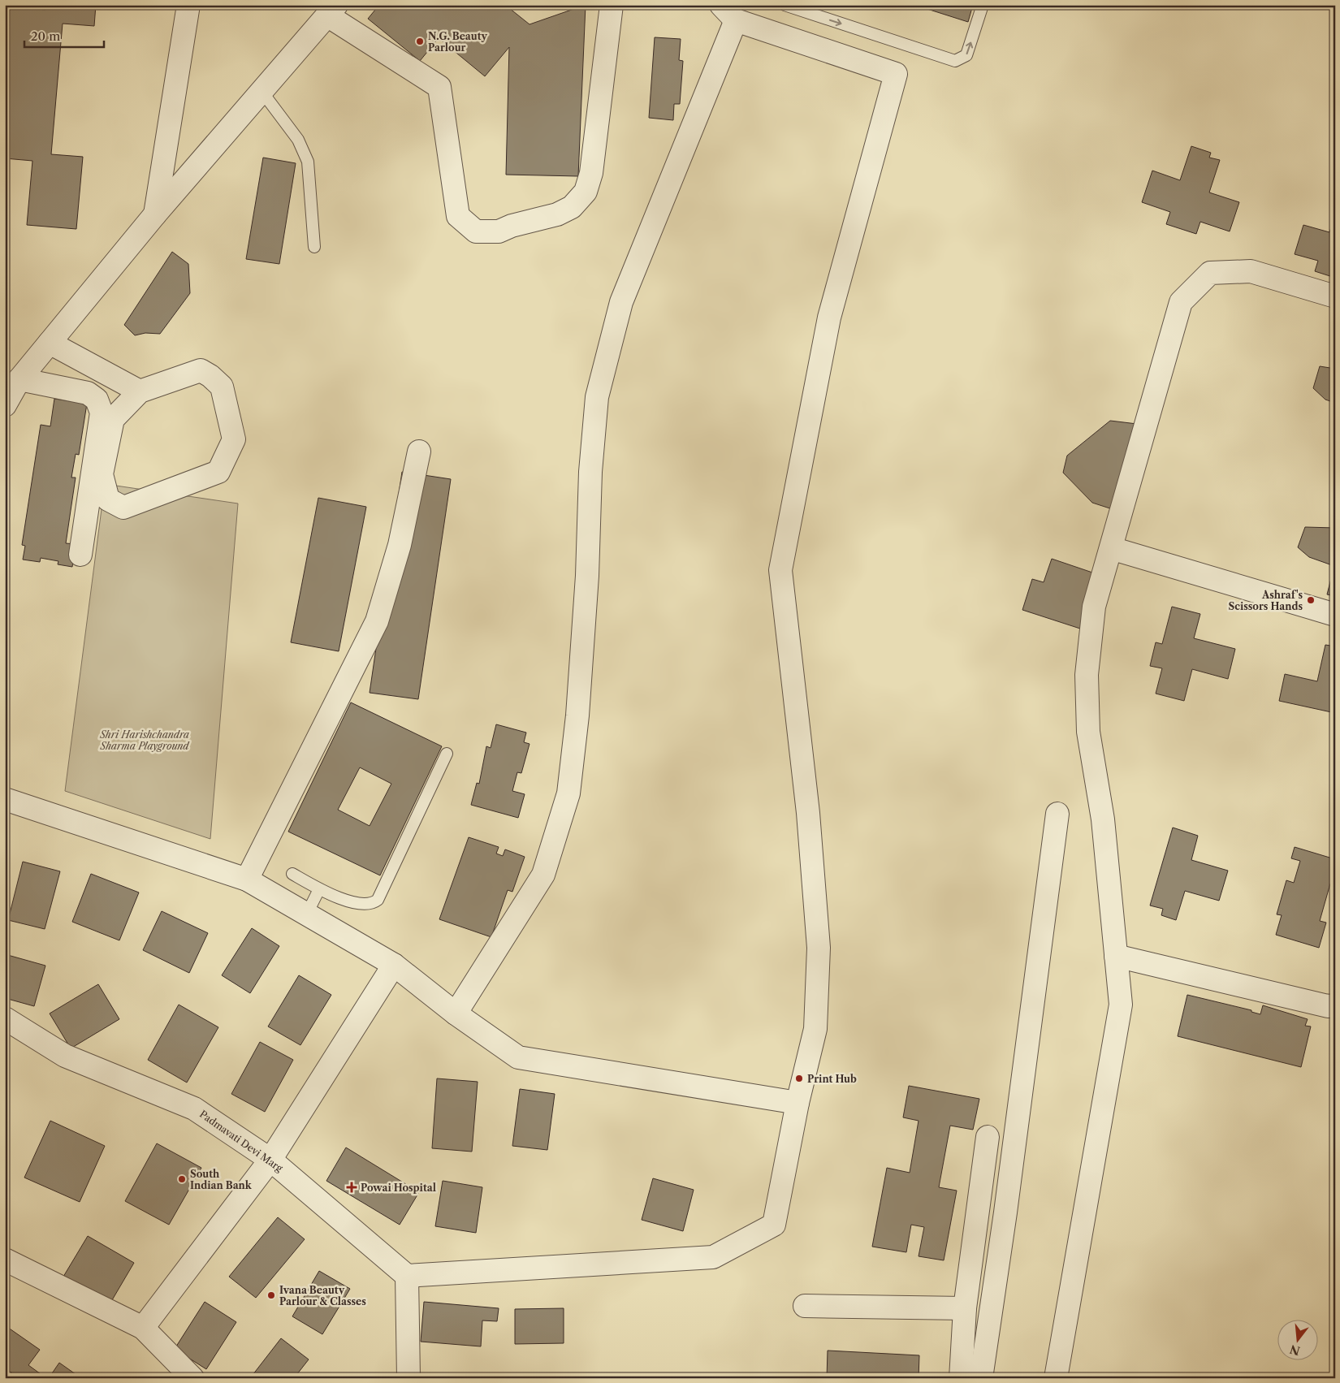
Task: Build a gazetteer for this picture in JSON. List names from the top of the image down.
{
  "streets": {
    "street": ["Padmavati Devi Marg"]
  },
  "parks": ["Shri Harishchandra Sharma Playground"],
  "places": {
    "other": [
      "N.G. Beauty Parlour",
      "Ashraf's Scissors Hands",
      "Print Hub",
      "South Indian Bank",
      "Ivana Beauty Parlour & Classes"
    ],
    "health": ["Powai Hospital"]
  },
  "scale_bar": "20 m",
  "north": "bottom"
}
